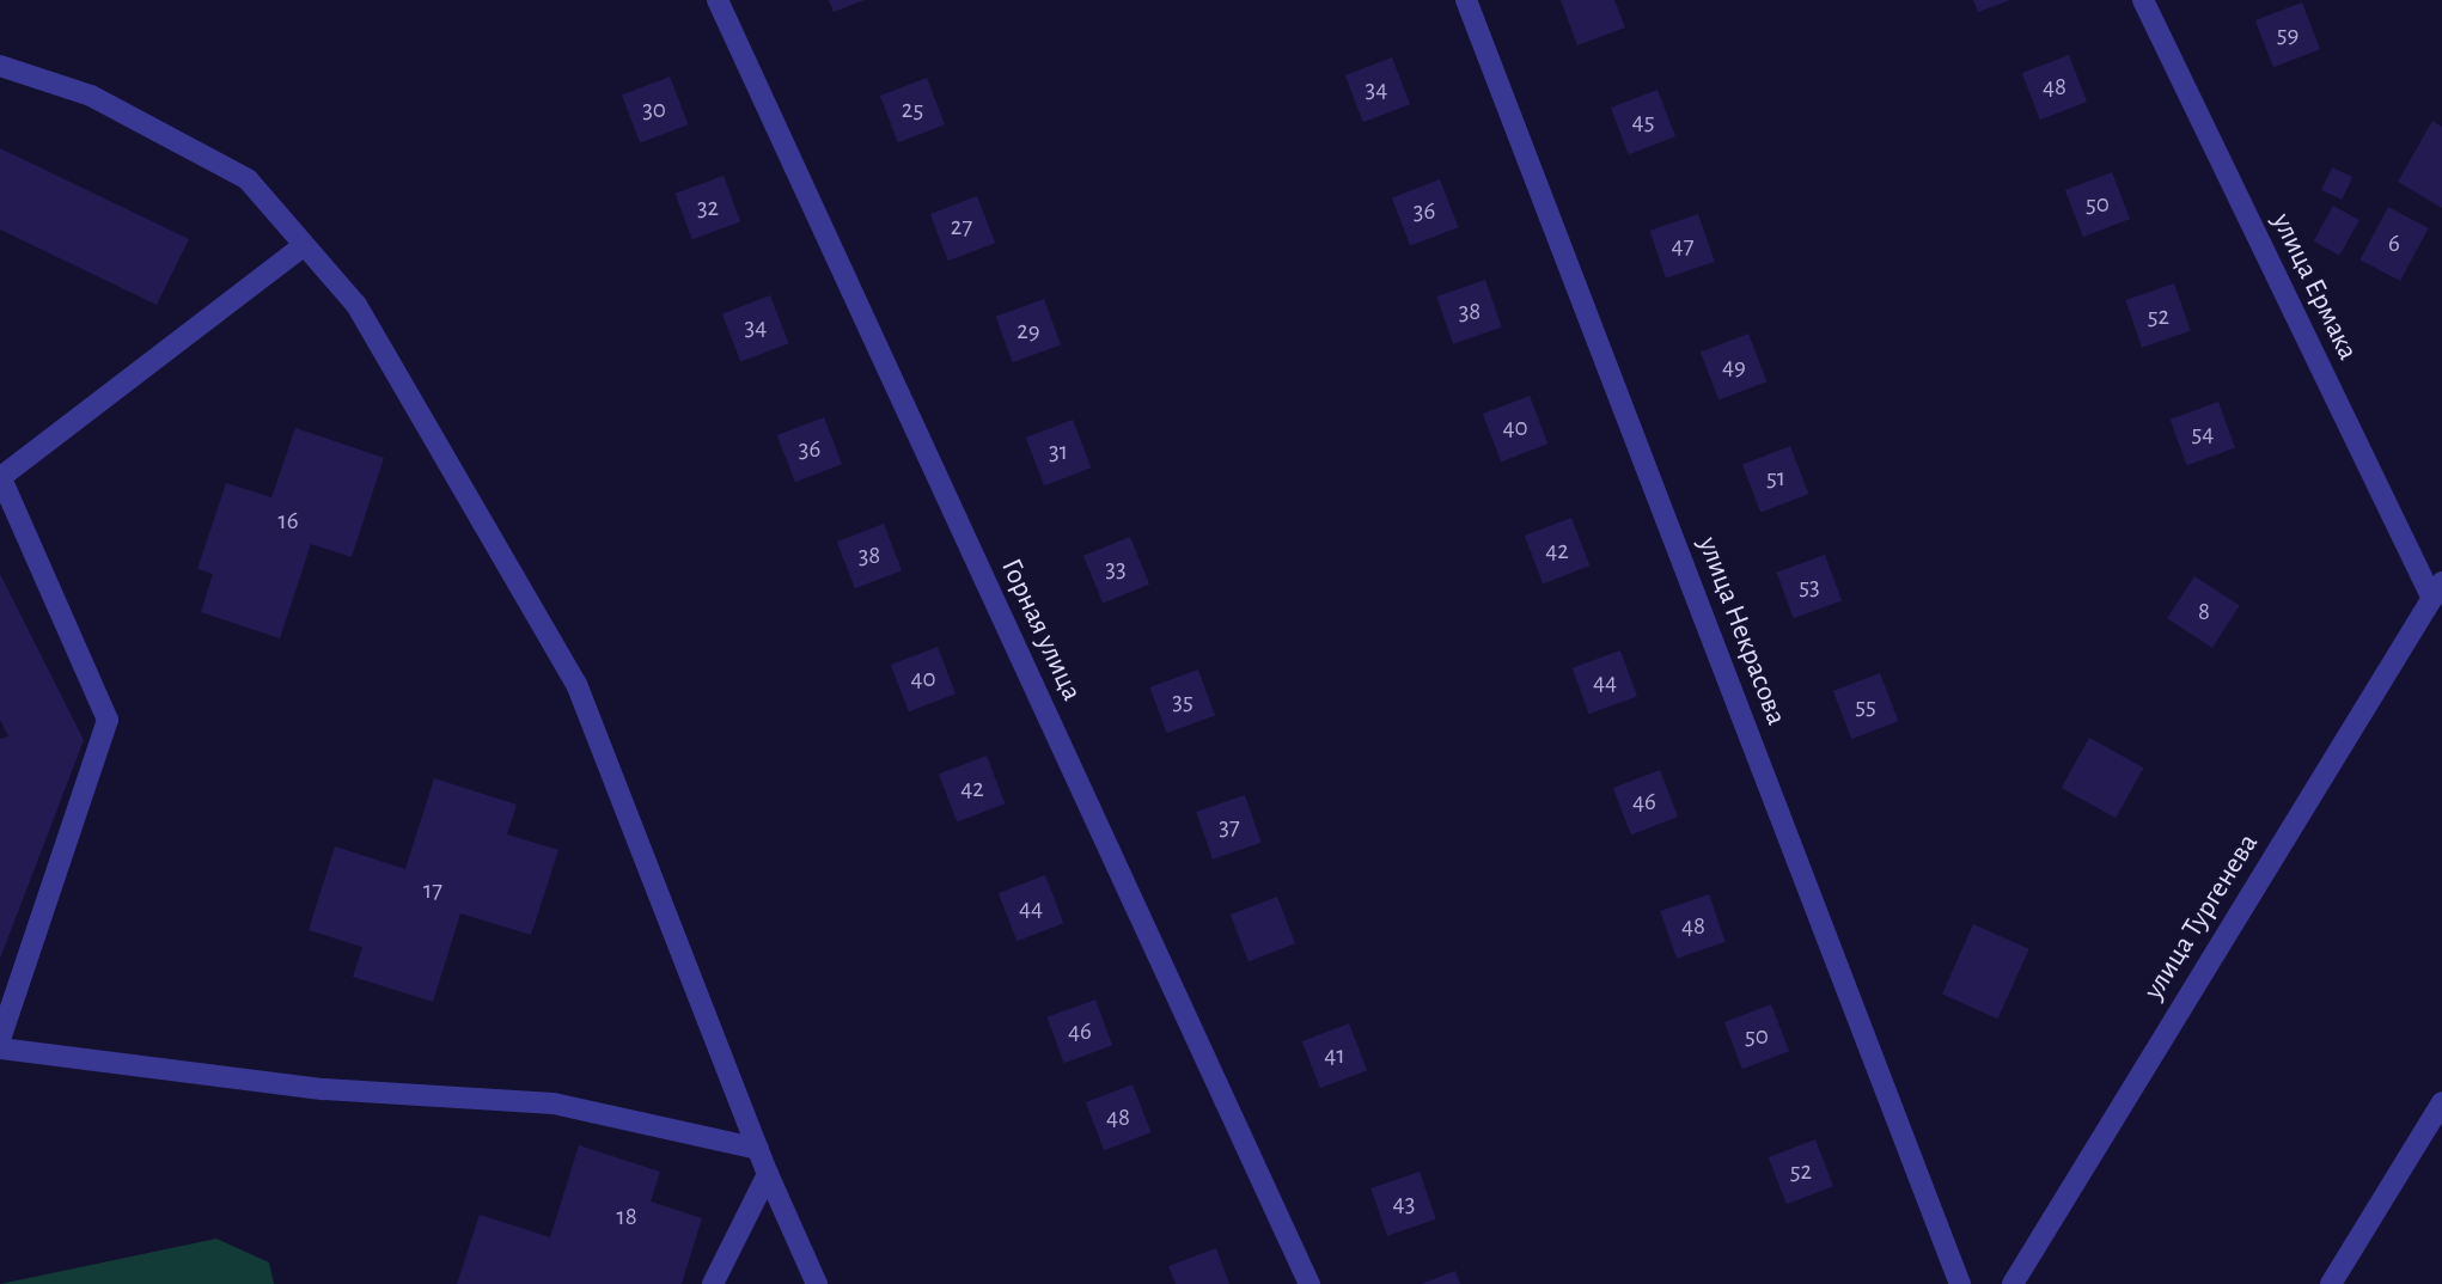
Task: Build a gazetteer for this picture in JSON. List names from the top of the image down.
{
  "streets": {
    "street": [
      "улица Ермака",
      "Горная улица",
      "улица Некрасова",
      "улица Тургенева"
    ]
  },
  "crossings": [
    ["улица Ермака", "улица Тургенева"]
  ],
  "house_numbers": [
    "59",
    "48",
    "34",
    "30",
    "25",
    "45",
    "50",
    "32",
    "36",
    "27",
    "6",
    "47",
    "38",
    "52",
    "34",
    "29",
    "49",
    "40",
    "54",
    "36",
    "31",
    "51",
    "16",
    "42",
    "38",
    "33",
    "53",
    "8",
    "40",
    "44",
    "35",
    "55",
    "42",
    "46",
    "37",
    "17",
    "44",
    "48",
    "46",
    "50",
    "41",
    "48",
    "52",
    "43",
    "18"
  ]
}
